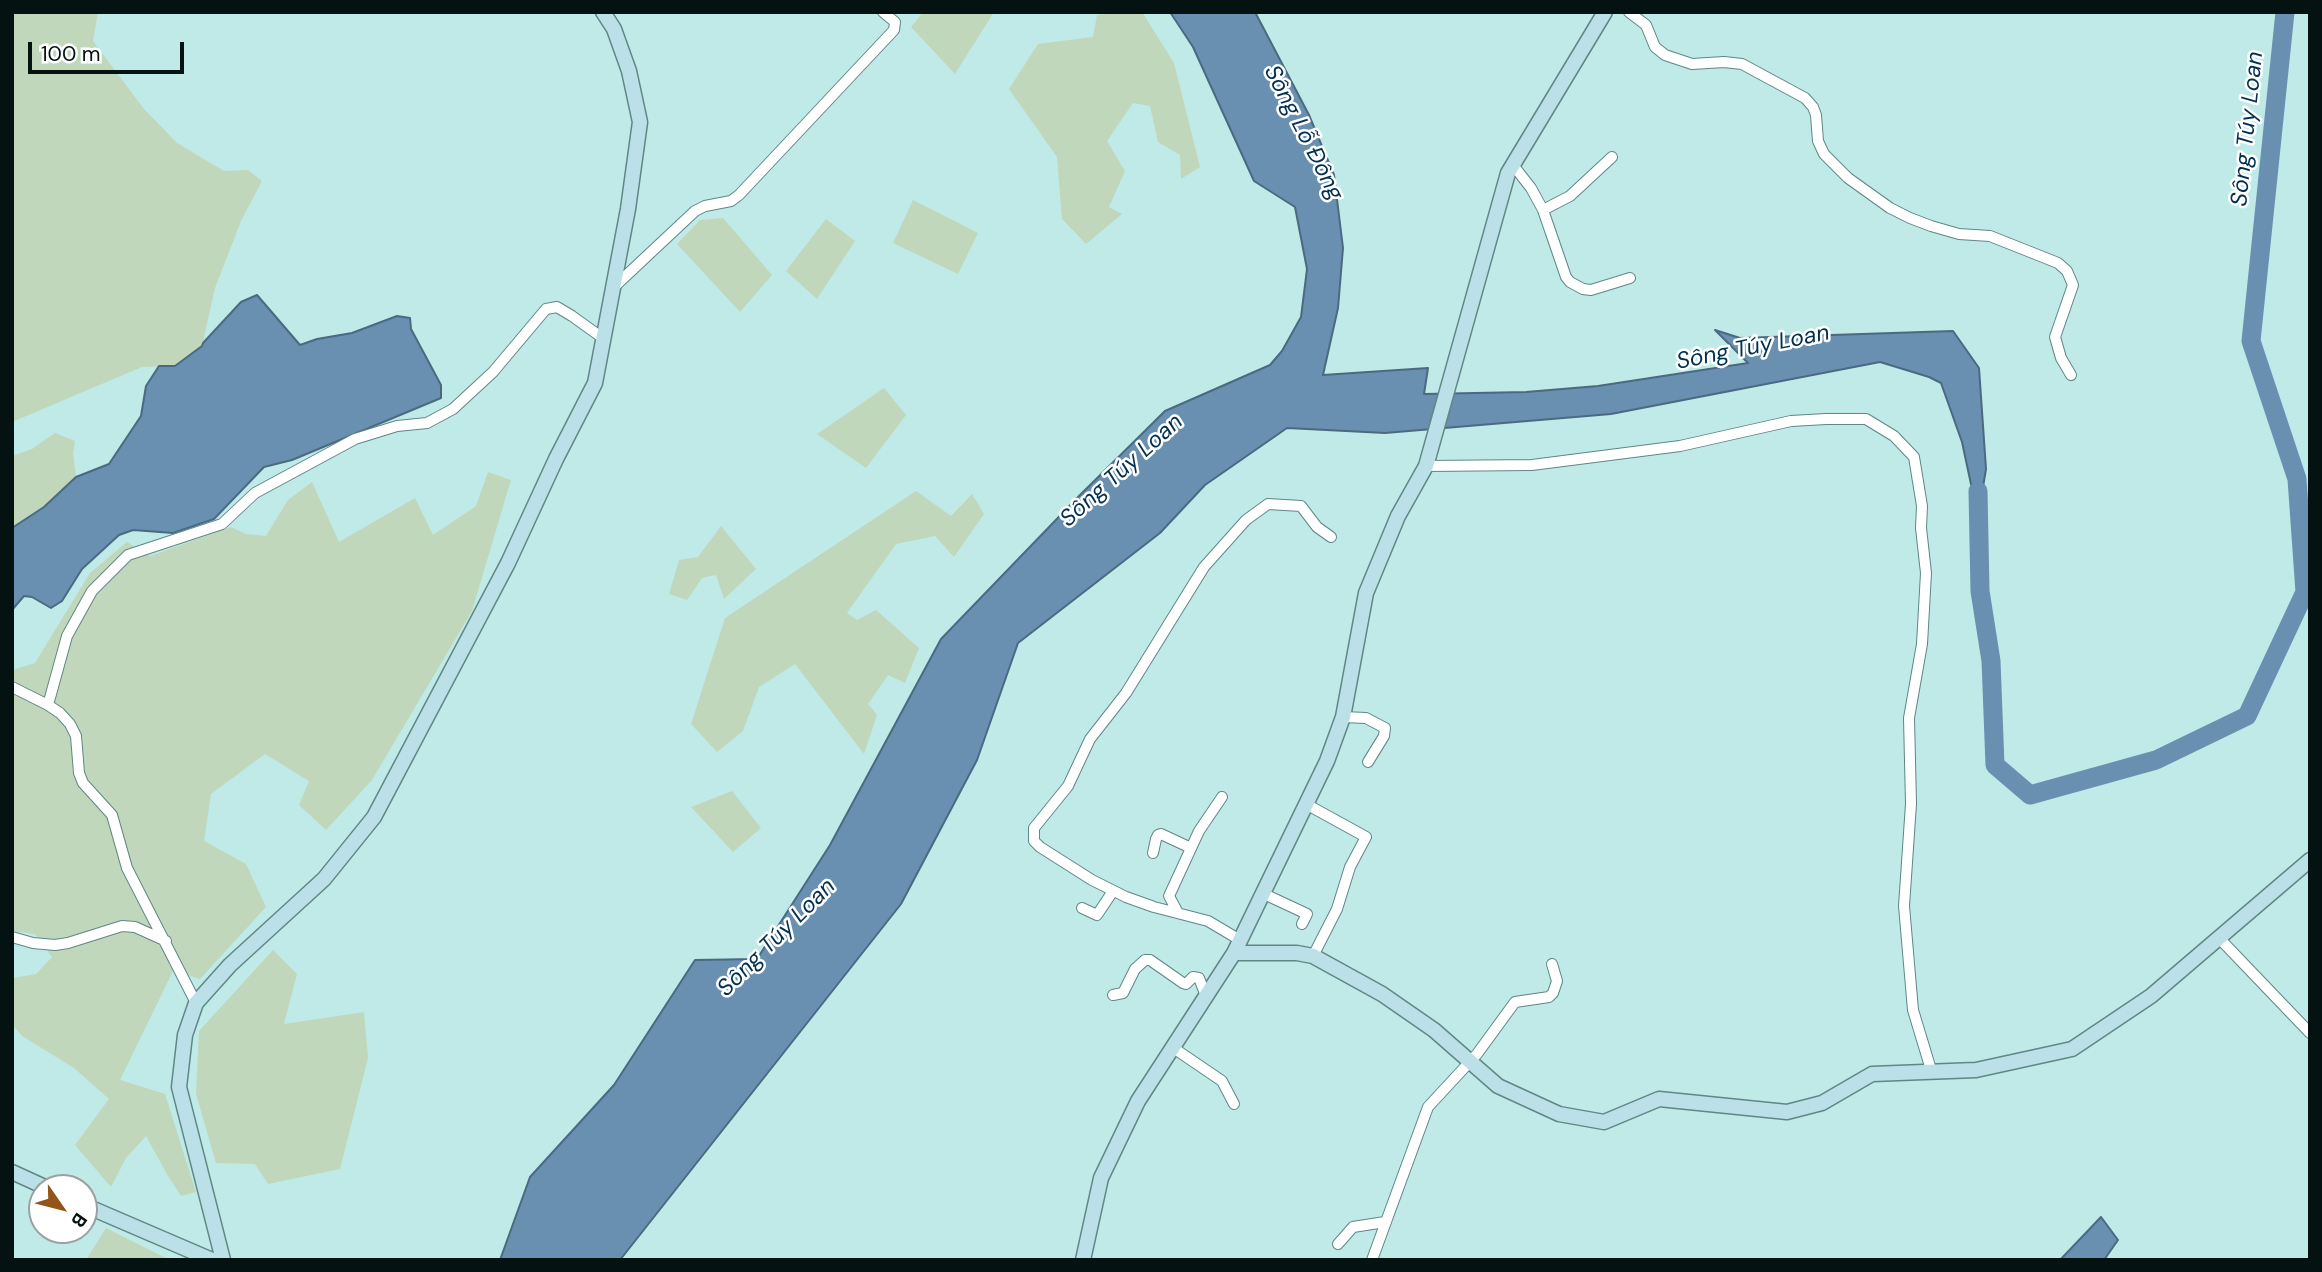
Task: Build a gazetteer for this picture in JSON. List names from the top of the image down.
{
  "water": ["Sông Túy Loan", "Sông Lỗ Đông"],
  "scale_bar": "100 m",
  "north": "bottom right"
}
